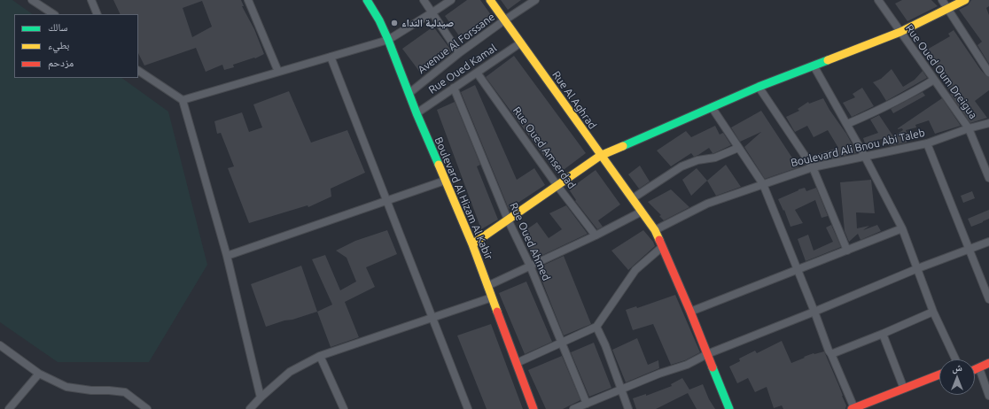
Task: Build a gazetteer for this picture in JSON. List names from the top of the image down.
{
  "streets": {
    "street": [
      "Avenue Al Forssane",
      "Rue Oued Kamal",
      "Rue Oued Oum Dreigua",
      "Rue Al Aghrad",
      "Rue Oued Amserdad",
      "Boulevard Ali Bnou Abi Taleb",
      "Boulevard Al Hizam Al Kabir",
      "Rue Oued Ahmed"
    ]
  },
  "crossings": [
    ["Avenue Al Forssane", "Rue Al Aghrad"],
    ["Avenue Al Forssane", "Boulevard Al Hizam Al Kabir"],
    ["Rue Oued Kamal", "Rue Al Aghrad"],
    ["Rue Oued Kamal", "Rue Oued Amserdad"],
    ["Rue Oued Kamal", "Boulevard Al Hizam Al Kabir"],
    ["Rue Oued Kamal", "Rue Oued Ahmed"],
    ["Rue Oued Oum Dreigua", "Boulevard Ali Bnou Abi Taleb"],
    ["Rue Al Aghrad", "Boulevard Ali Bnou Abi Taleb"]
  ],
  "places": ["صيدلية النداء"],
  "legend": ["سالك", "بطيء", "مزدحم"],
  "north": "top"
}
